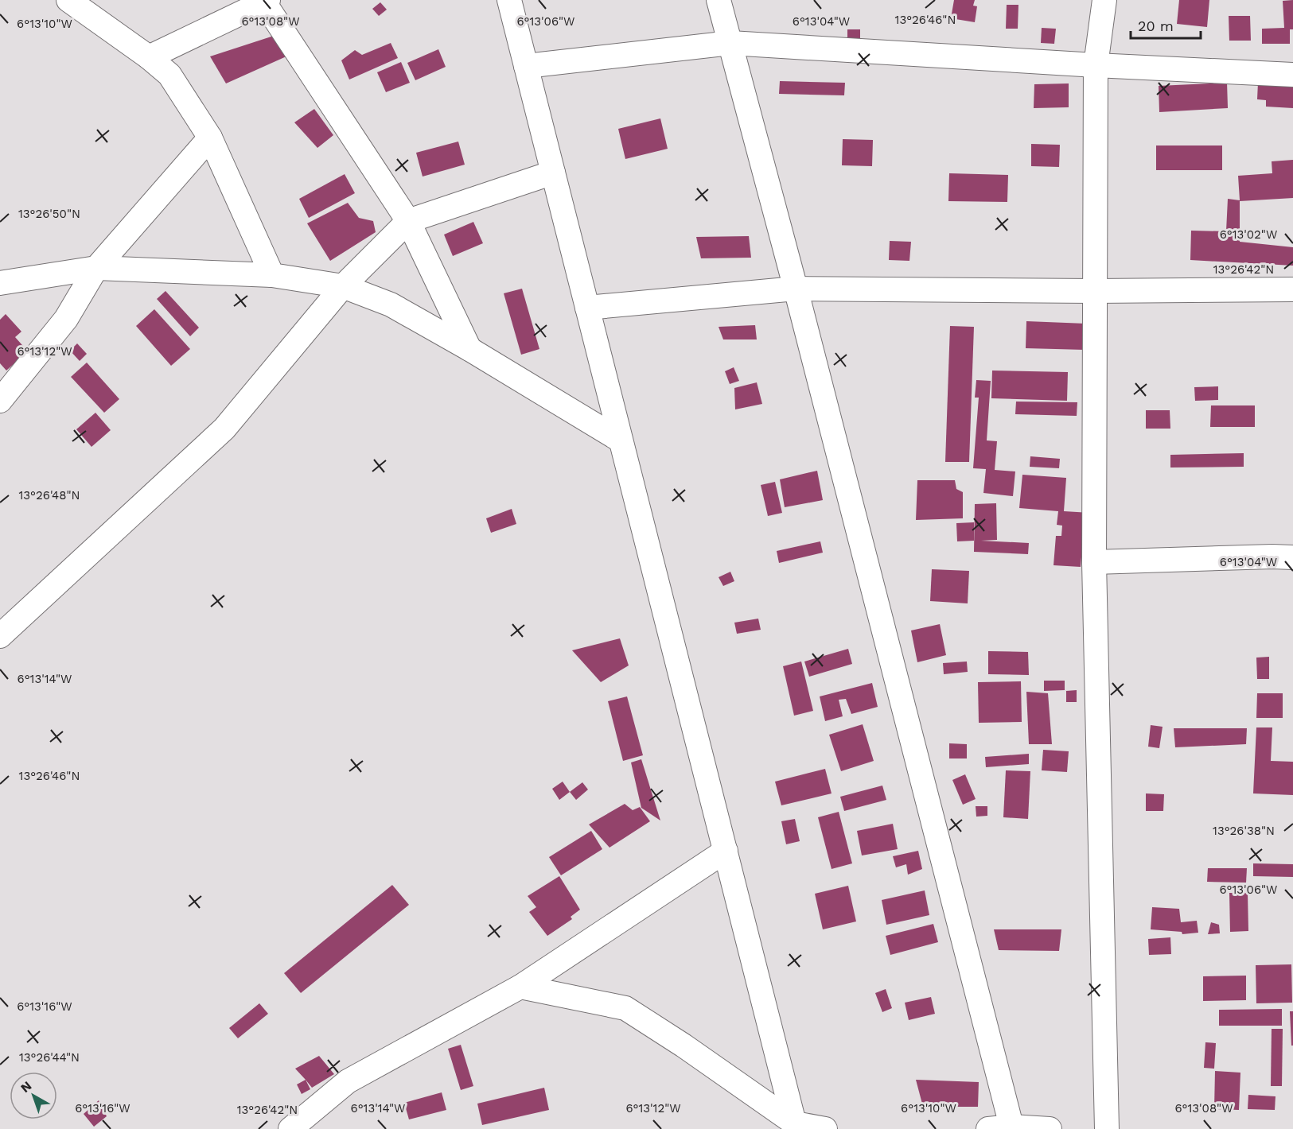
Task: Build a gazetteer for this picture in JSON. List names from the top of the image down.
{
  "scale_bar": "20 m",
  "north": "top left",
  "coordinates": [
    "13°26'46\"N",
    "6°13'08\"W",
    "6°13'06\"W",
    "6°13'04\"W",
    "6°13'10\"W",
    "13°26'50\"N",
    "6°13'02\"W",
    "13°26'42\"N",
    "6°13'12\"W",
    "13°26'48\"N",
    "6°13'14\"W",
    "13°26'38\"N",
    "6°13'16\"W",
    "13°26'44\"N"
  ]
}
